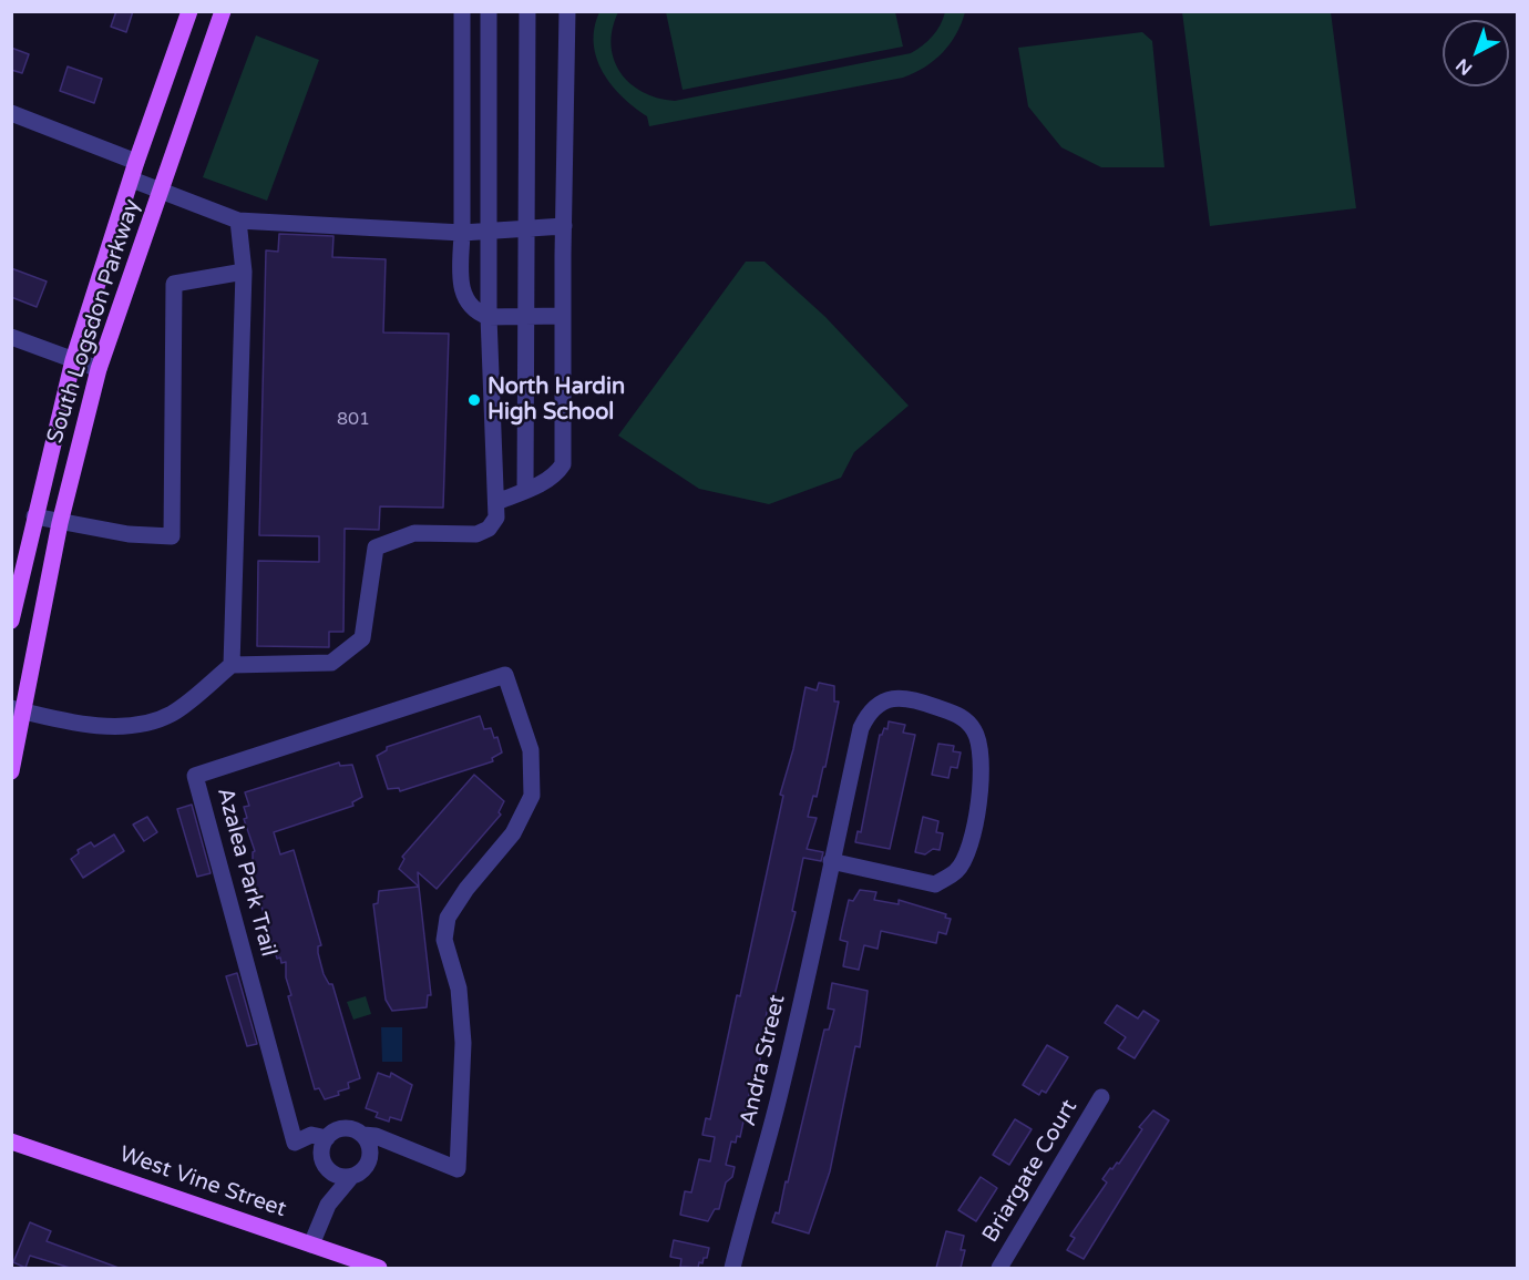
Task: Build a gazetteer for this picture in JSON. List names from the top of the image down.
{
  "streets": {
    "main road": ["South Logsdon Parkway", "West Vine Street"],
    "street": ["Azalea Park Trail", "Andra Street", "Briargate Court"]
  },
  "places": ["North Hardin High School"],
  "house_numbers": ["801"],
  "north": "bottom left"
}
